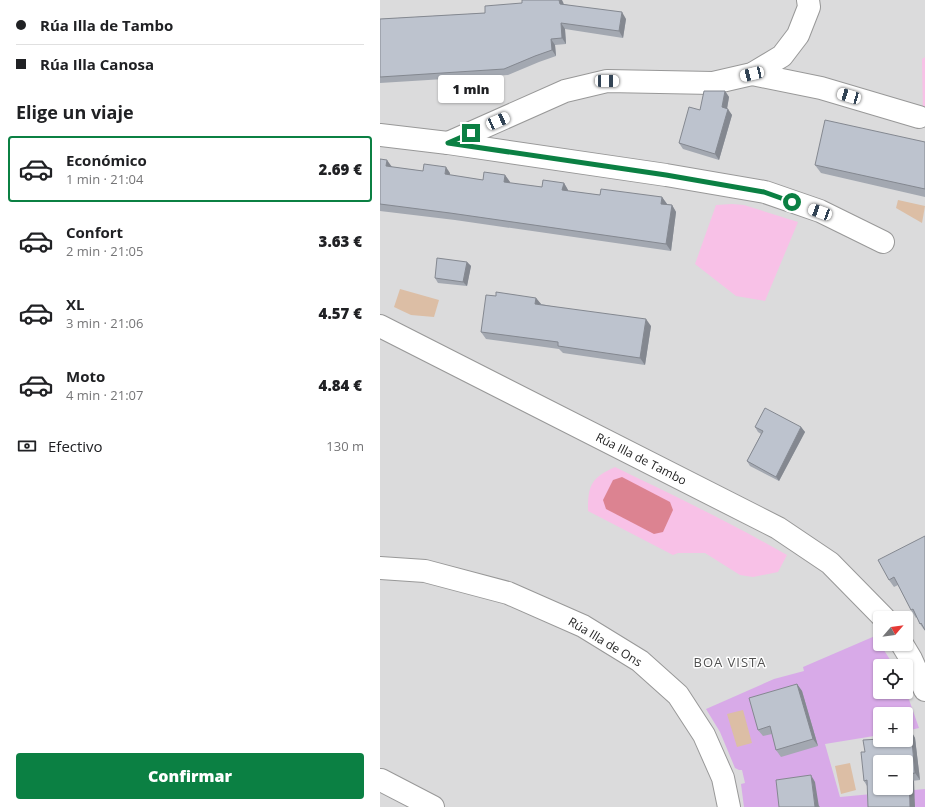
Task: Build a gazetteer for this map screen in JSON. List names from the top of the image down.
{
  "streets": {
    "street": ["Rúa Illa de Tambo", "Rúa Illa de Ons"]
  },
  "districts": ["BOA VISTA"],
  "north": "top right",
  "page": {
    "banner": ["Rúa Illa de Tambo", "Rúa Illa Canosa"],
    "bubble": "1 min",
    "heading": "Elige un viaje",
    "list": [
      {
        "name": "Económico",
        "note": "1 min · 21:04",
        "value": "2.69 €"
      },
      {
        "name": "Confort",
        "note": "2 min · 21:05",
        "value": "3.63 €"
      },
      {
        "name": "XL",
        "note": "3 min · 21:06",
        "value": "4.57 €"
      },
      {
        "name": "Moto",
        "note": "4 min · 21:07",
        "value": "4.84 €"
      }
    ],
    "pay": ["Efectivo", "130 m"],
    "map_buttons": ["+", "−"],
    "buttons": "Confirmar"
  }
}
